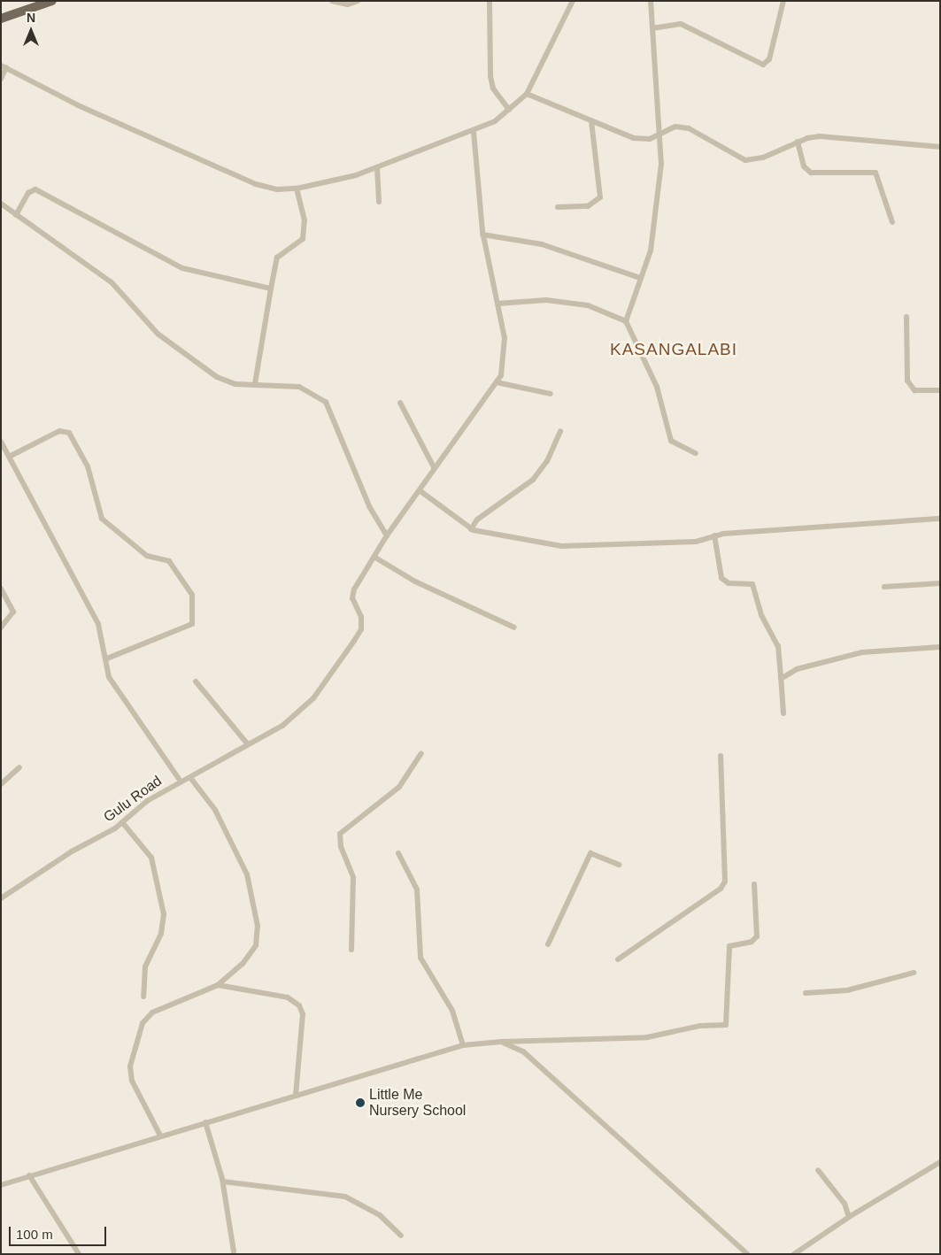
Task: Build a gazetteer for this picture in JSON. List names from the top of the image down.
{
  "streets": {
    "street": ["Gulu Road"]
  },
  "districts": ["KASANGALABI"],
  "places": ["Little Me Nursery School"],
  "scale_bar": "100 m",
  "north": "top"
}
